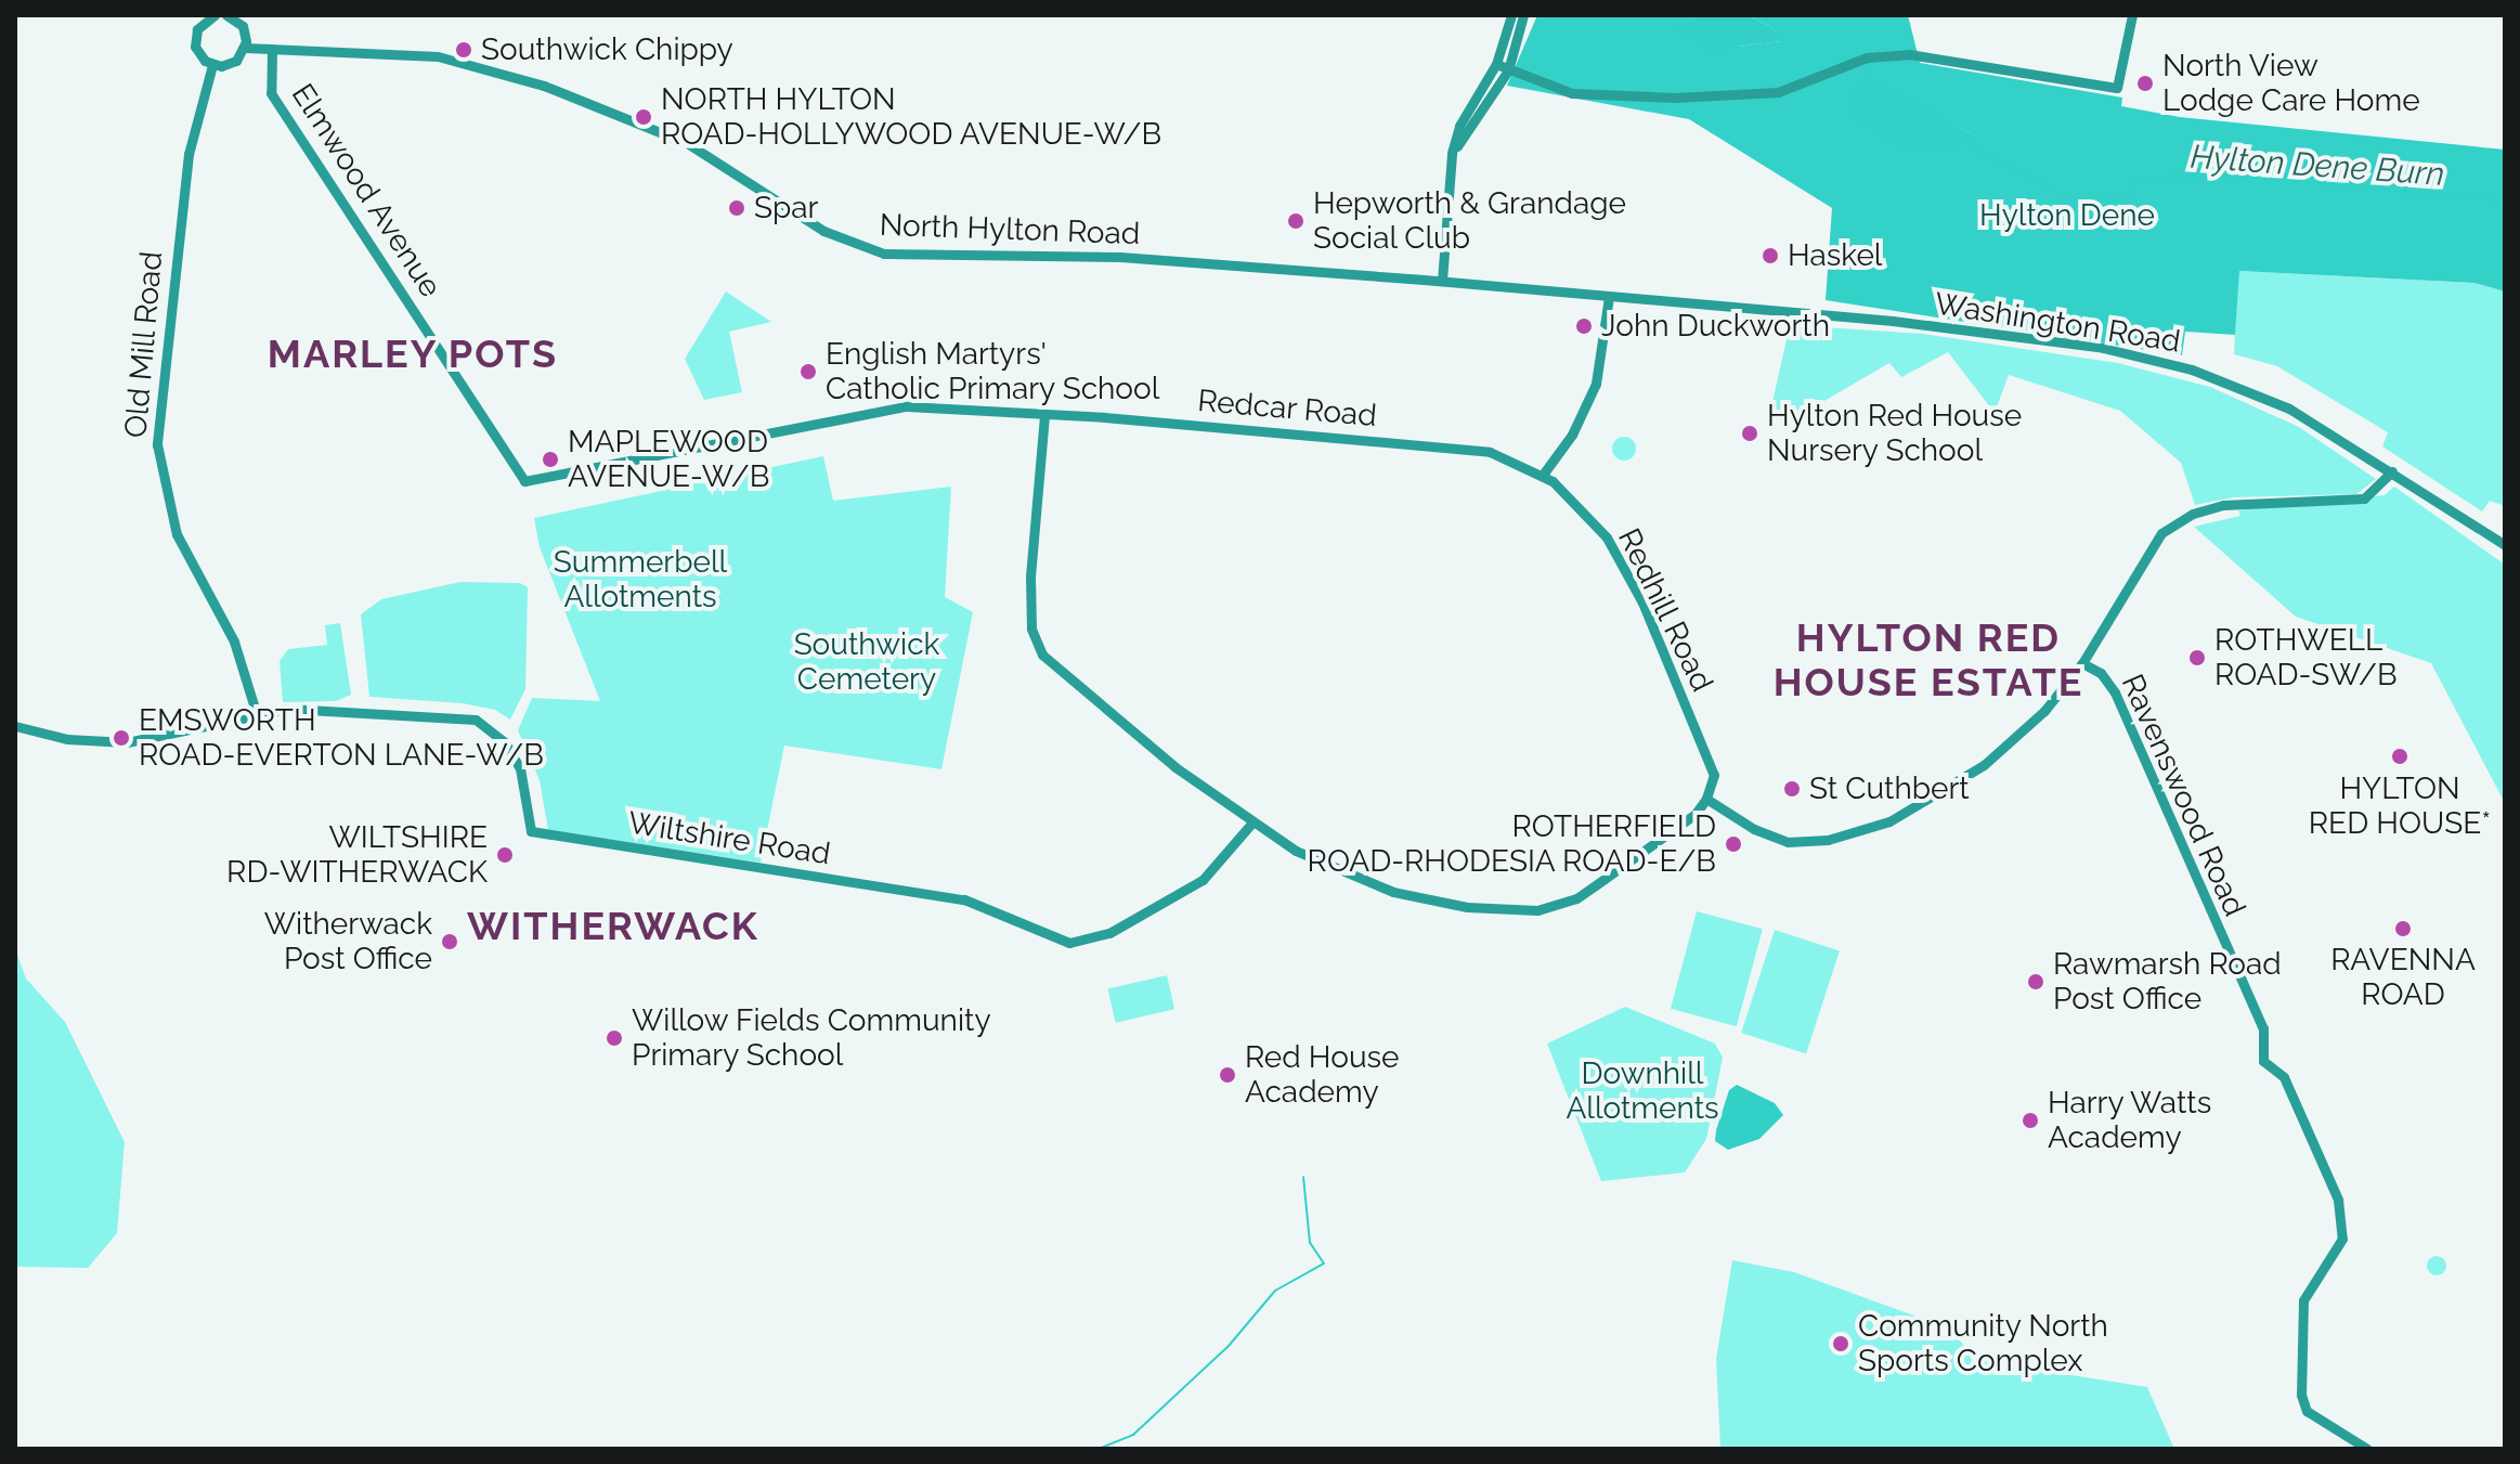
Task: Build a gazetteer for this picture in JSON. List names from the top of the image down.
{
  "streets": {
    "street": [
      "Elmwood Avenue",
      "North Hylton Road",
      "Washington Road",
      "Old Mill Road",
      "Redcar Road",
      "Redhill Road",
      "Ravenswood Road",
      "Wiltshire Road"
    ]
  },
  "crossings": [
    ["Elmwood Avenue", "North Hylton Road"],
    ["Elmwood Avenue", "Redcar Road"],
    ["North Hylton Road", "Washington Road"],
    ["Old Mill Road", "Wiltshire Road"],
    ["Redcar Road", "Redhill Road"]
  ],
  "districts": ["MARLEY POTS", "HYLTON RED HOUSE ESTATE", "WITHERWACK"],
  "water": ["Hylton Dene Burn"],
  "parks": [
    "Hylton Dene",
    "Summerbell Allotments",
    "Southwick Cemetery",
    "Downhill Allotments"
  ],
  "places": [
    "Southwick Chippy",
    "North View Lodge Care Home",
    "NORTH HYLTON ROAD-HOLLYWOOD AVENUE-W/B",
    "Spar",
    "Hepworth & Grandage Social Club",
    "Haskel",
    "John Duckworth",
    "English Martyrs' Catholic Primary School",
    "Hylton Red House Nursery School",
    "MAPLEWOOD AVENUE-W/B",
    "ROTHWELL ROAD-SW/B",
    "EMSWORTH ROAD-EVERTON LANE-W/B",
    "HYLTON RED HOUSE*",
    "St Cuthbert",
    "ROTHERFIELD ROAD-RHODESIA ROAD-E/B",
    "WILTSHIRE RD-WITHERWACK",
    "RAVENNA ROAD",
    "Witherwack Post Office",
    "Rawmarsh Road Post Office",
    "Willow Fields Community Primary School",
    "Red House Academy",
    "Harry Watts Academy",
    "Community North Sports Complex"
  ]
}
